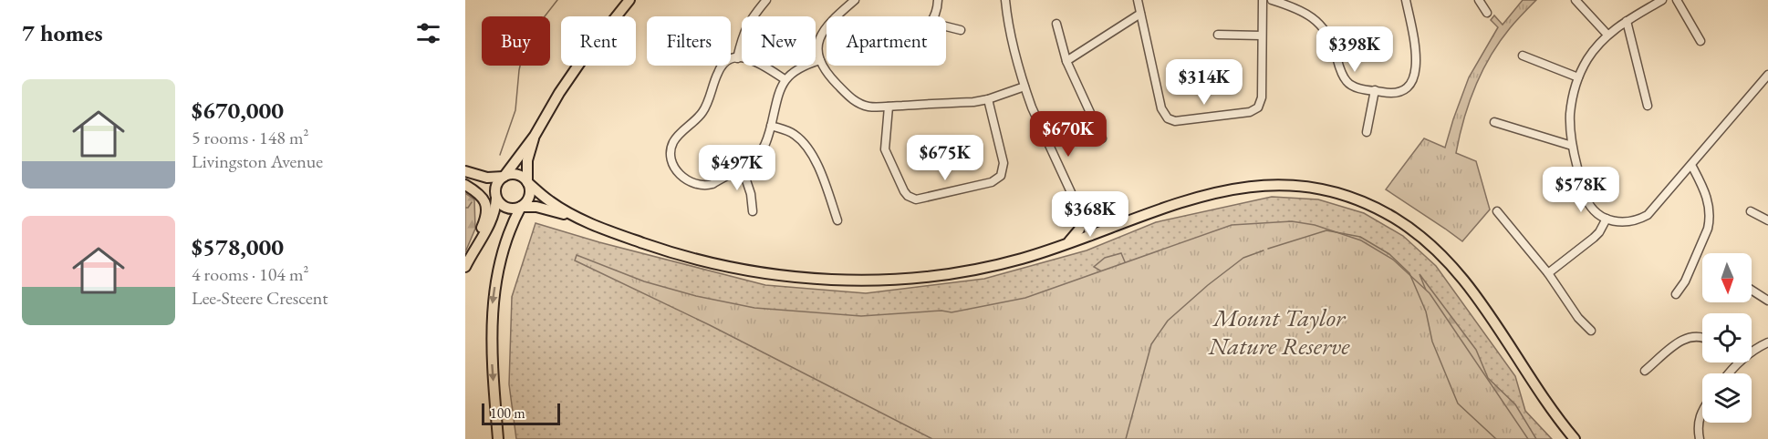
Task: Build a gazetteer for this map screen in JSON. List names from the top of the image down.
{
  "parks": ["Mount Taylor Nature Reserve"],
  "scale_bar": "100 m",
  "north": "bottom",
  "page": {
    "heading": "7 homes",
    "chip": [
      "Buy",
      "Rent",
      "Filters",
      "New",
      "Apartment"
    ],
    "price": [
      "$398K",
      "$314K",
      "$670K",
      "$675K",
      "$497K",
      "$578K",
      "$368K"
    ],
    "list": [
      {
        "name": "$670,000",
        "note": "5 rooms · 148 m² · Livingston Avenue"
      },
      {
        "name": "$578,000",
        "note": "4 rooms · 104 m² · Lee-Steere Crescent"
      }
    ],
    "scale": "100 m"
  }
}
